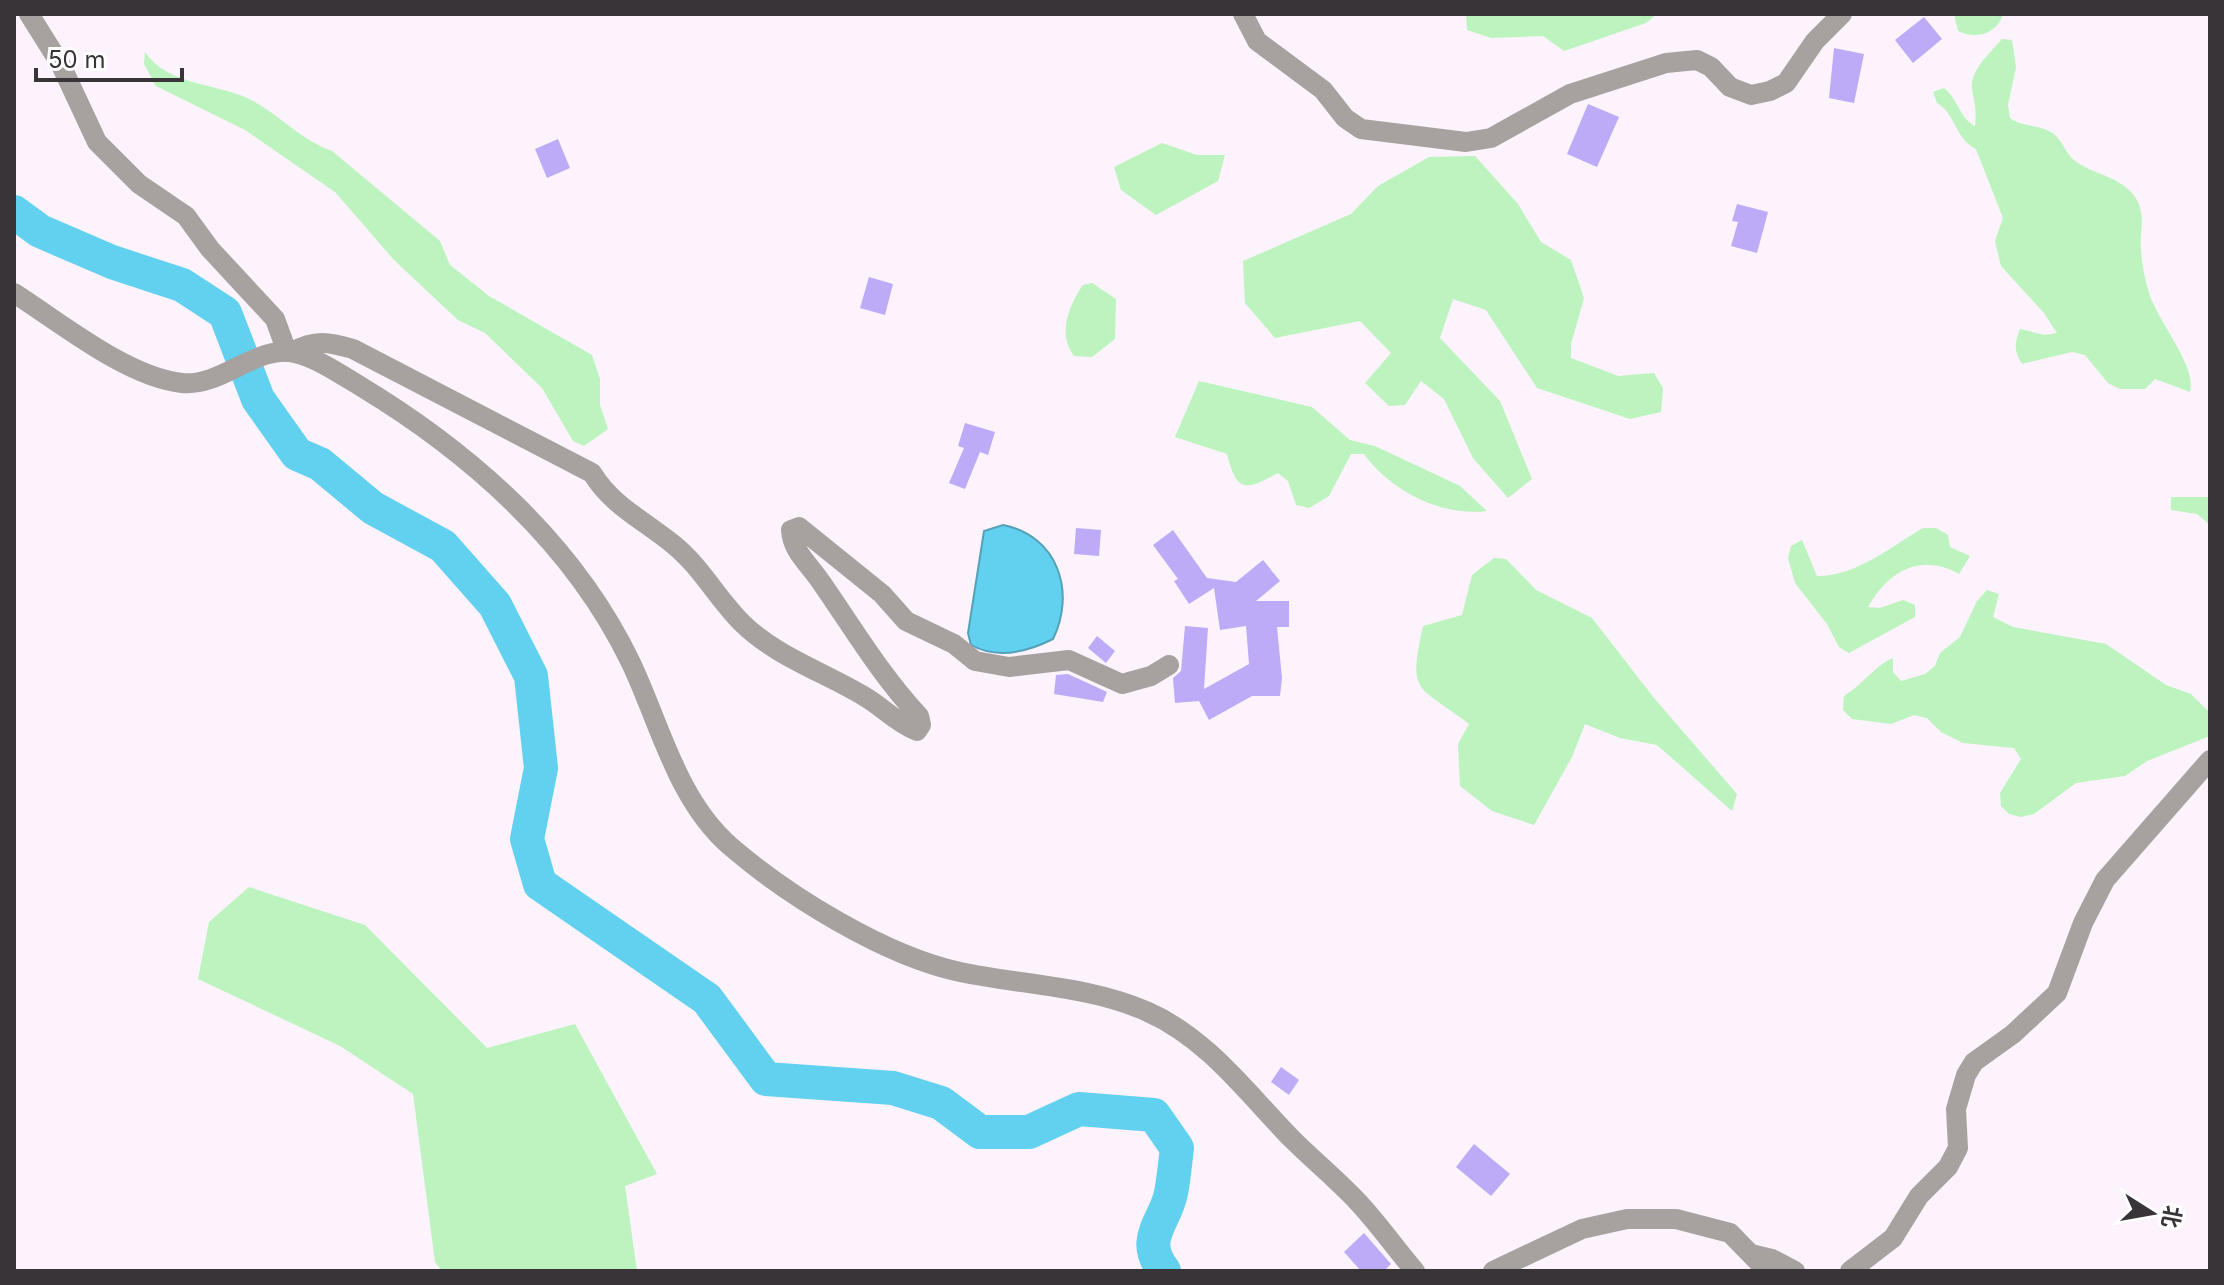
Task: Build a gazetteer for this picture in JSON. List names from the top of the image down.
{
  "scale_bar": "50 m",
  "north": "right"
}
